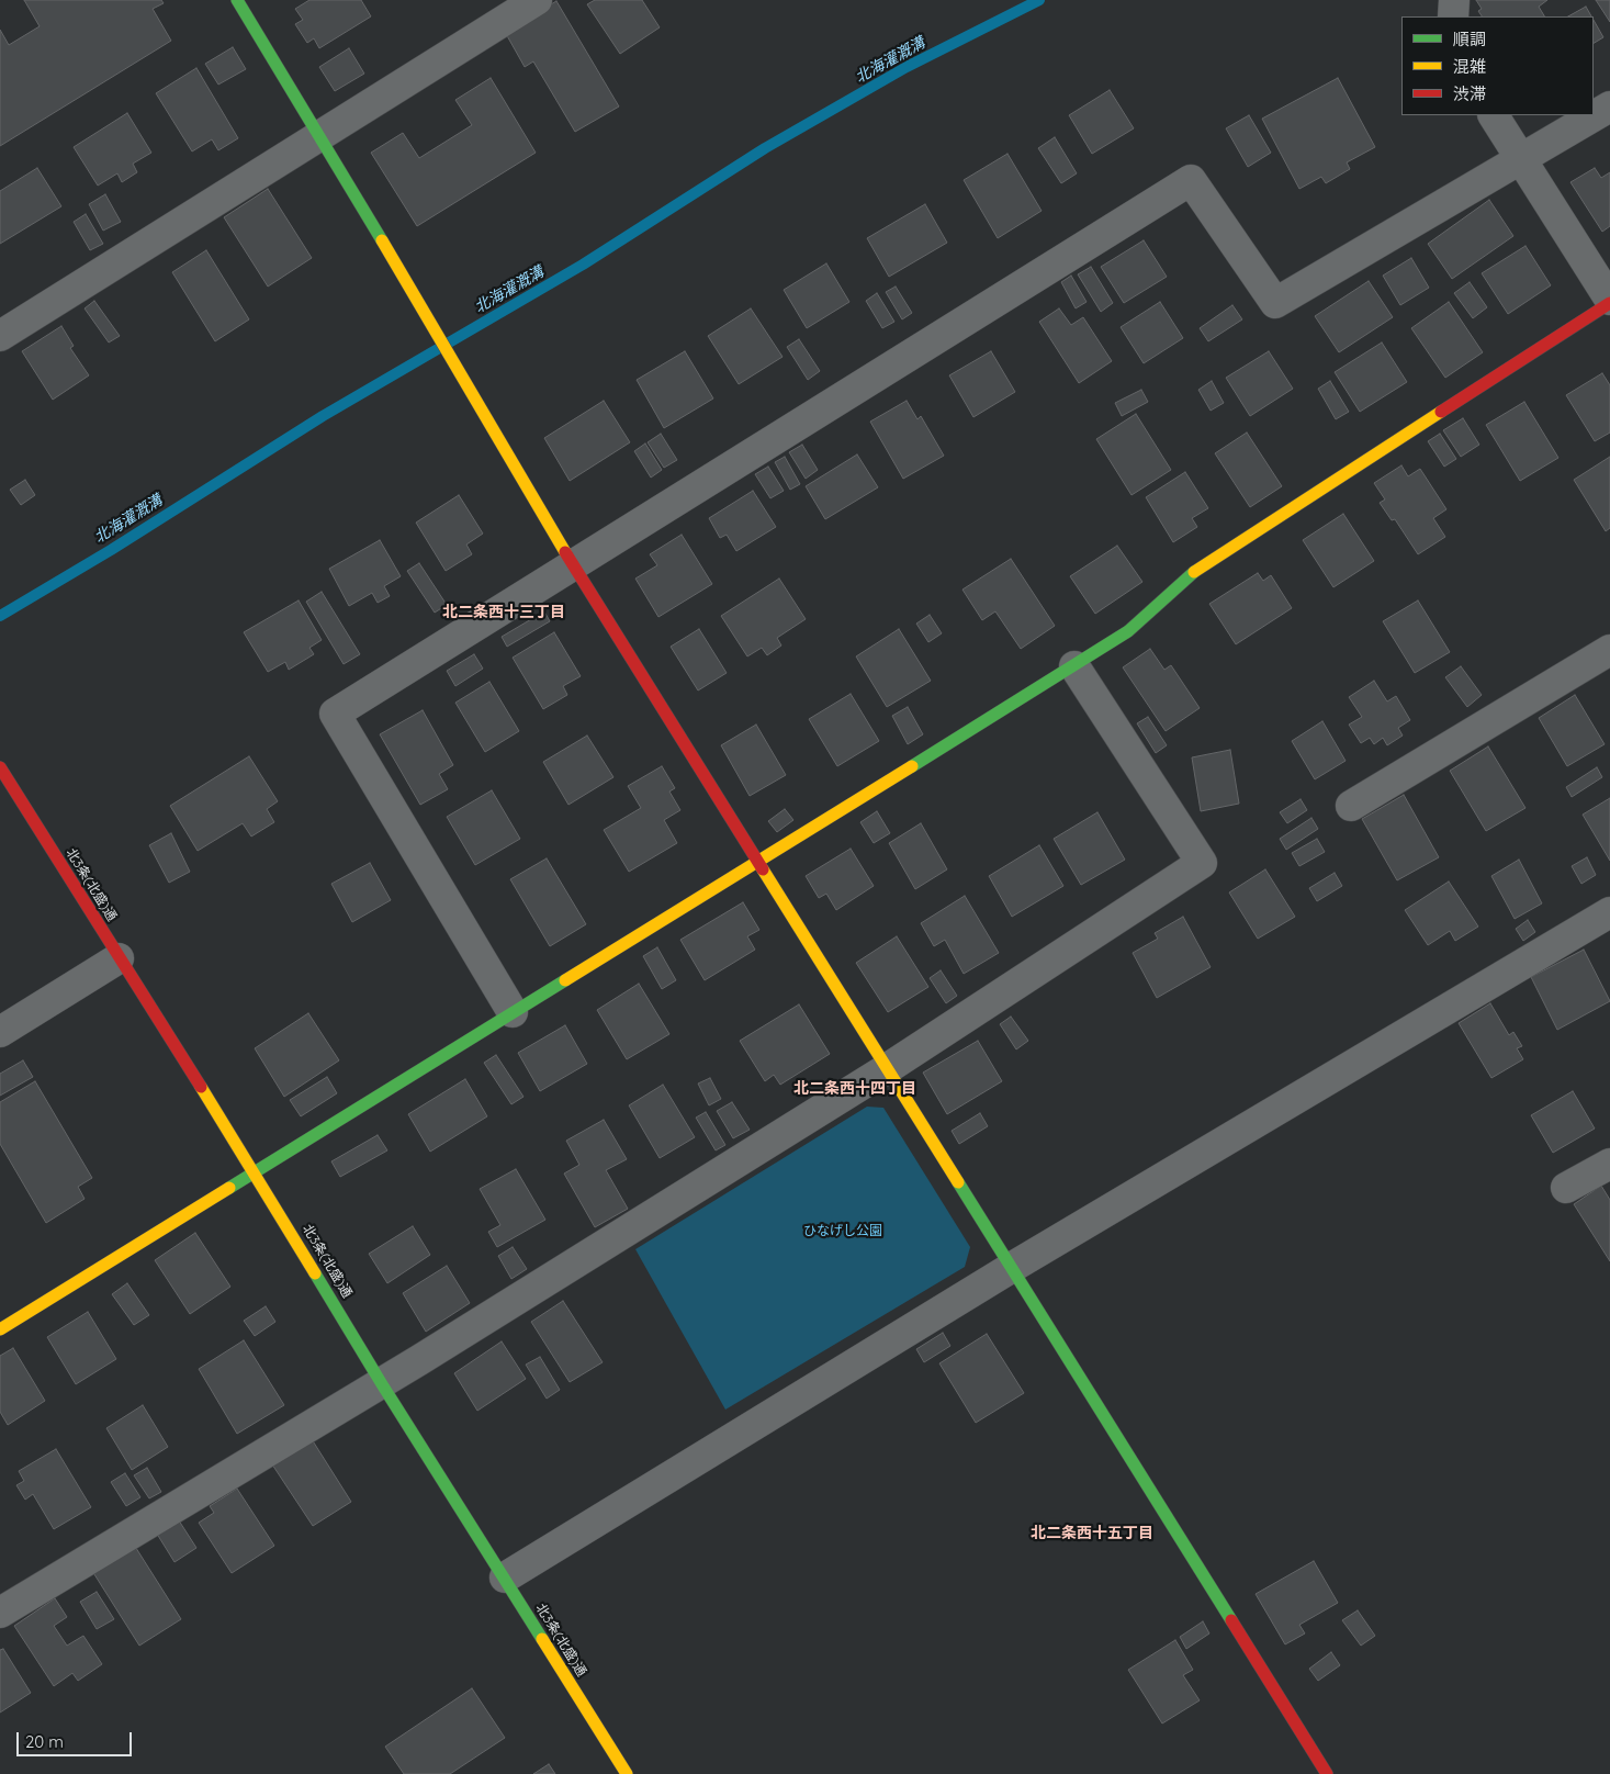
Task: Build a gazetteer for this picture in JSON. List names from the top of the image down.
{
  "streets": {
    "street": ["北3条(北盛)通"]
  },
  "districts": ["北二条西十三丁目", "北二条西十四丁目", "北二条西十五丁目"],
  "water": ["北海灌漑溝"],
  "parks": ["ひなげし公園"],
  "legend": ["順調", "混雑", "渋滞"],
  "scale_bar": "20 m"
}
